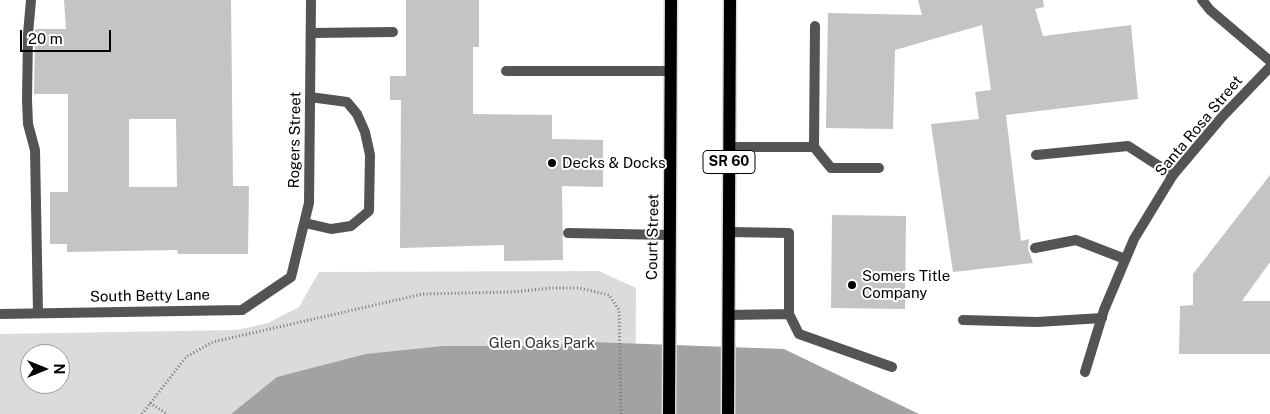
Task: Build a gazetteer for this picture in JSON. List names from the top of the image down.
{
  "streets": {
    "main road": ["SR 60", "Court Street"],
    "street": ["Santa Rosa Street", "Rogers Street", "South Betty Lane"]
  },
  "crossings": [
    ["Rogers Street", "South Betty Lane"]
  ],
  "parks": ["Glen Oaks Park"],
  "places": ["Decks & Docks", "Somers Title Company"],
  "scale_bar": "20 m",
  "north": "right"
}
